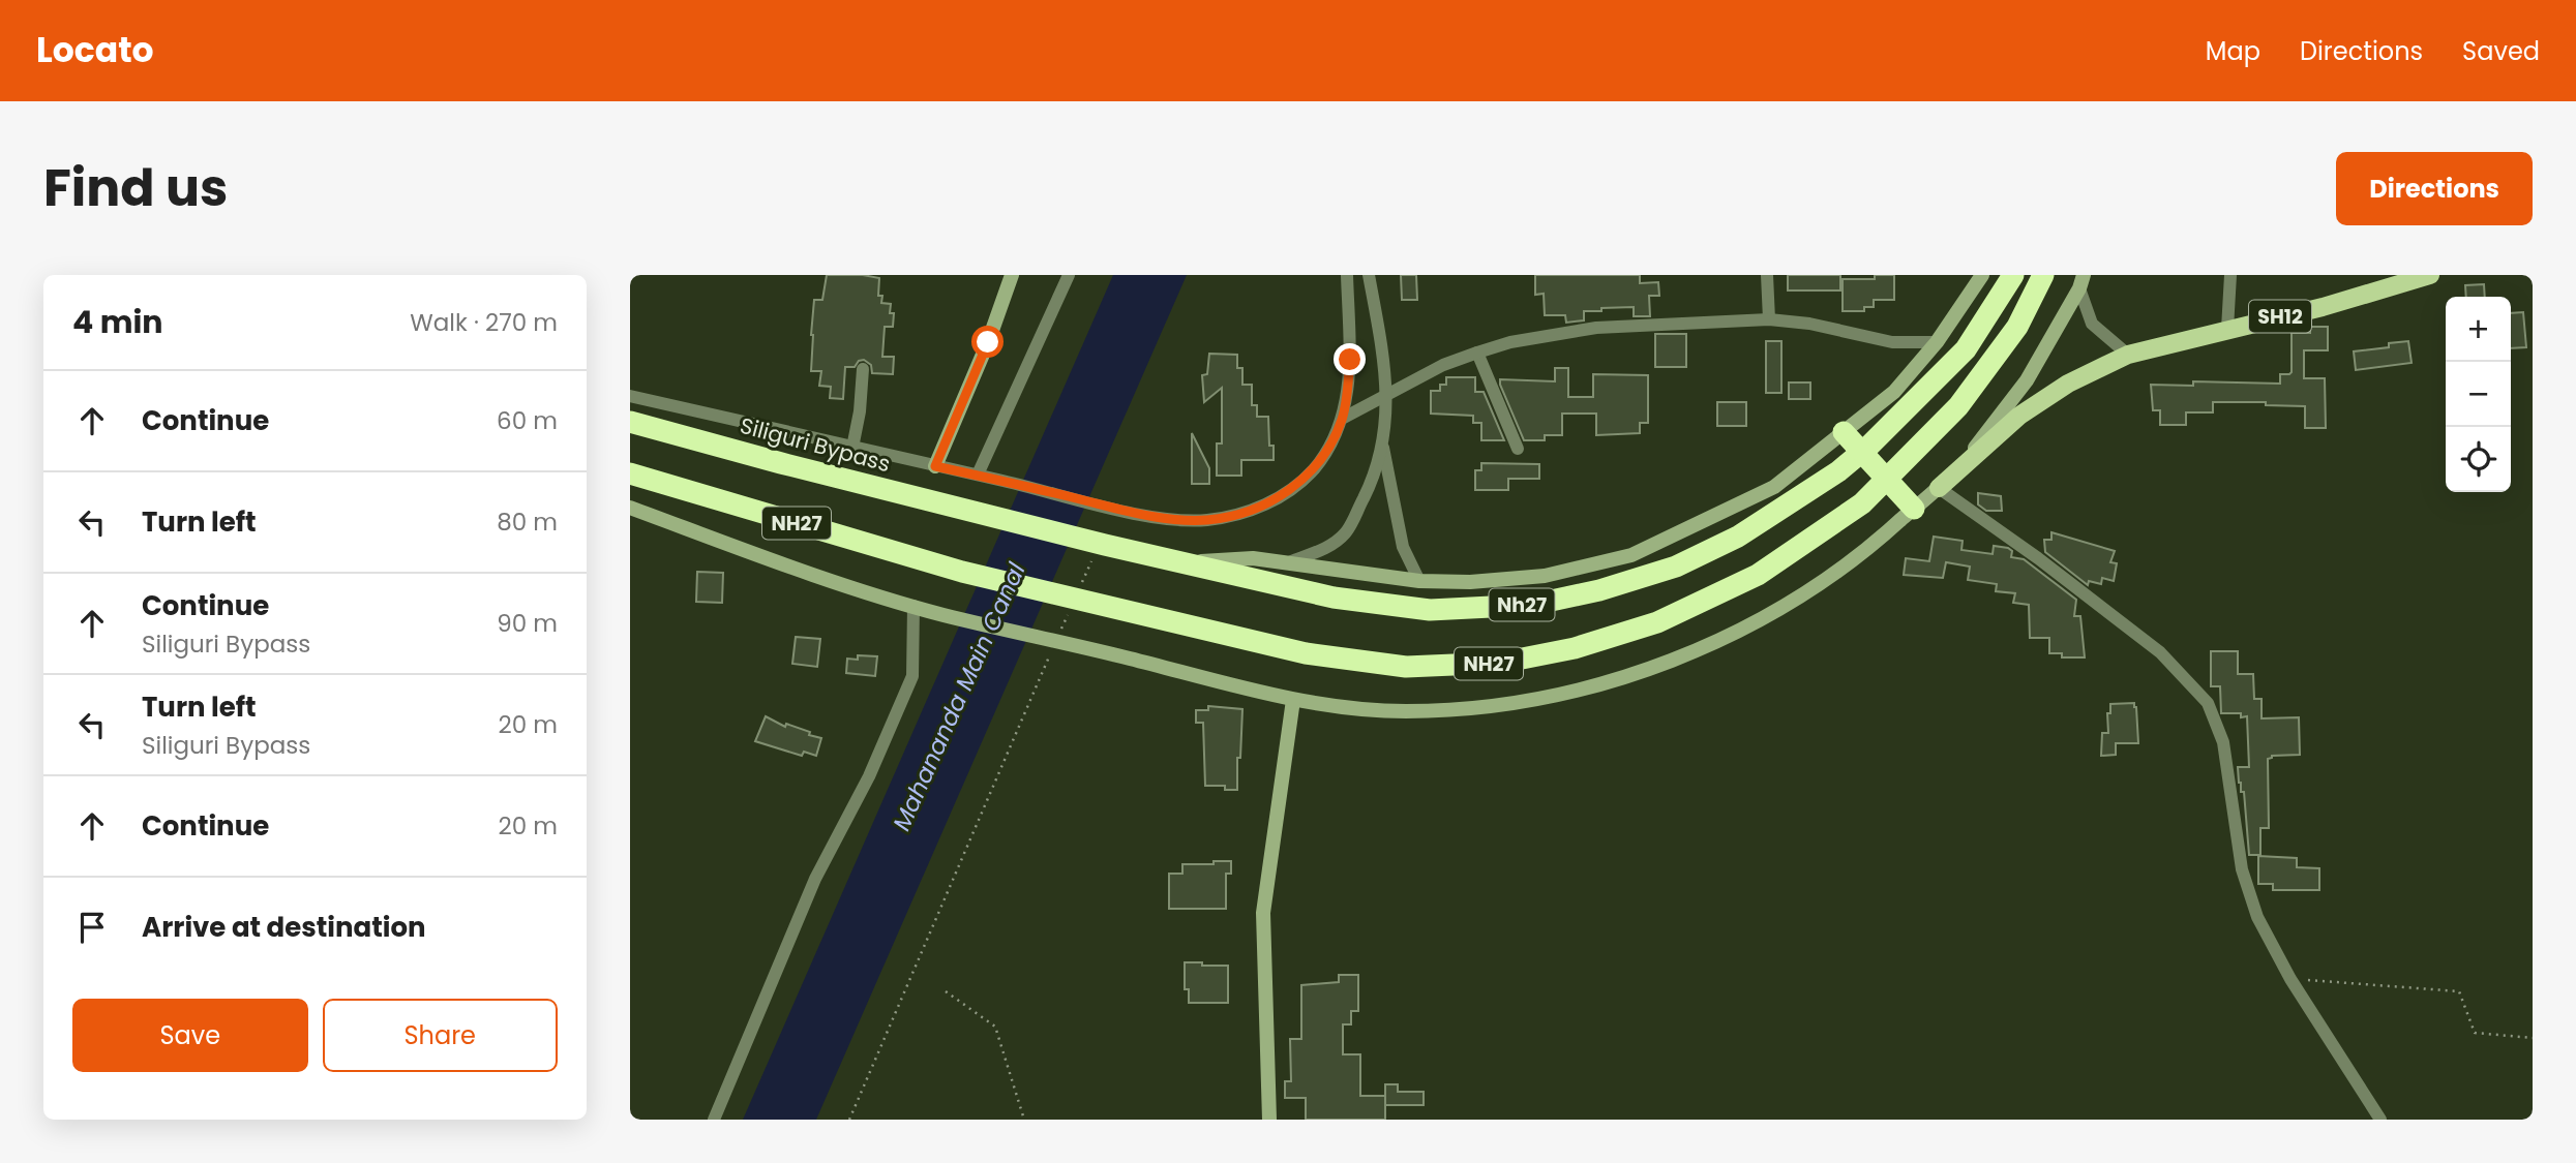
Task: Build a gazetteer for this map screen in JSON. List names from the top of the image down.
{
  "streets": {
    "highway": ["Siliguri Bypass", "NH27", "Nh27"],
    "main road": ["SH12"]
  },
  "crossings": [
    ["Siliguri Bypass", "NH27"],
    ["NH27", "Nh27"]
  ],
  "water": ["Mahananda Main Canal"],
  "page": {
    "header": "Locato",
    "nav": ["Map", "Directions", "Saved"],
    "title": "Find us",
    "buttons": [
      "Directions",
      ["Save", "Share"]
    ],
    "heading": ["4 min", "Walk · 270 m"],
    "map_buttons": ["+", "−"],
    "list": [
      ["Continue", "60 m"],
      ["Turn left", "80 m"],
      ["Continue", "Siliguri Bypass", "90 m"],
      ["Turn left", "Siliguri Bypass", "20 m"],
      ["Continue", "20 m"],
      "Arrive at destination"
    ]
  }
}
